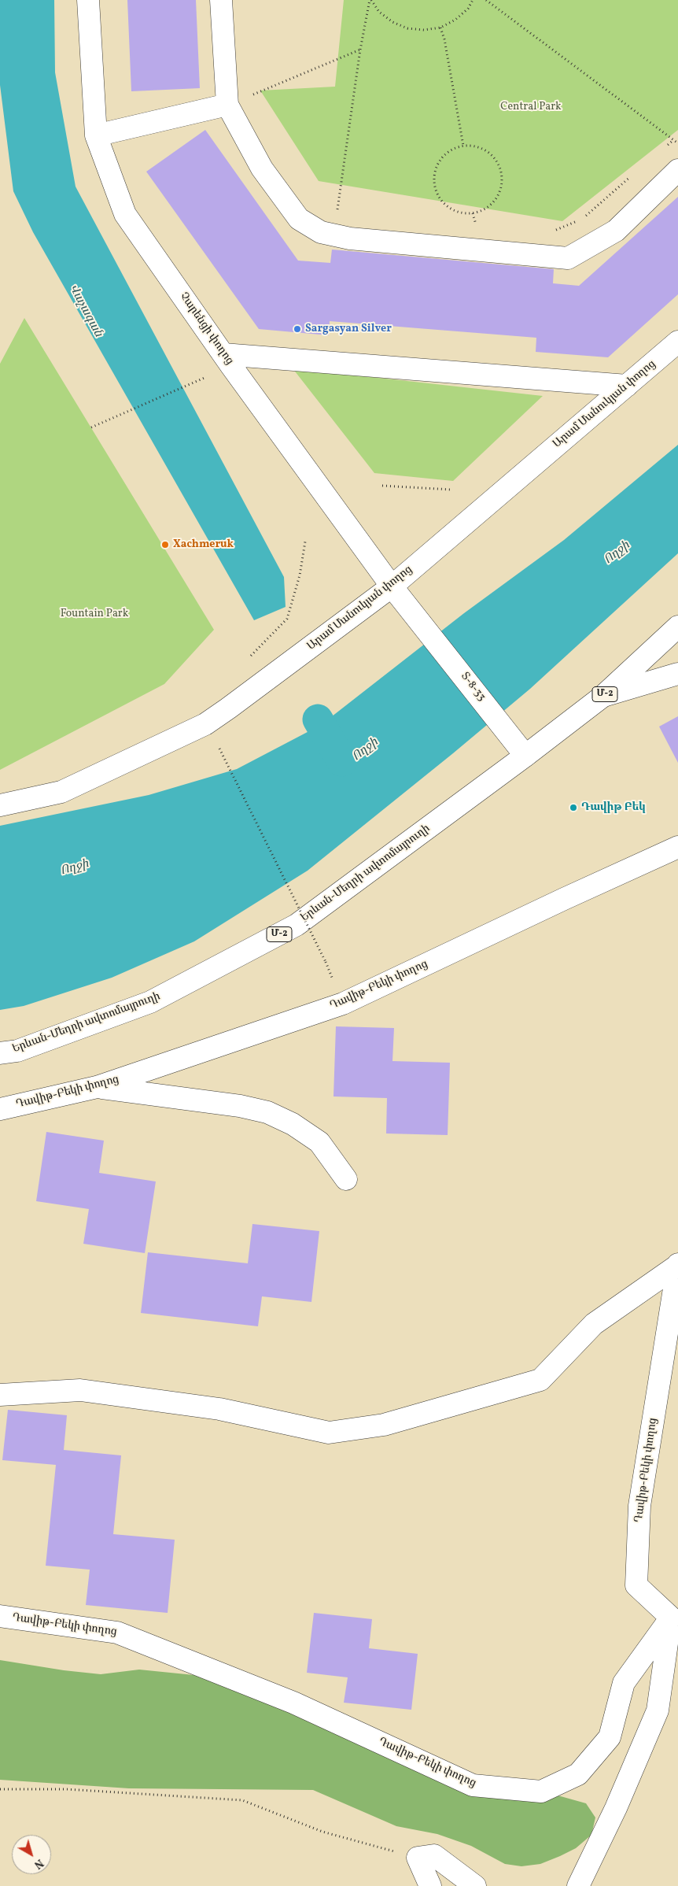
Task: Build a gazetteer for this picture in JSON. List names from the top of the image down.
{
  "streets": {
    "main road": [
      "Չարենցի փողոց",
      "Արամ Մանուկյան փողոց",
      "Տ-8-33",
      "Մ-2",
      "Երևան-Մեղրի ավտոմայրուղի",
      "Դավիթ-Բեկի փողոց"
    ]
  },
  "crossings": [
    ["Չարենցի փողոց", "Արամ Մանուկյան փողոց"],
    ["Չարենցի փողոց", "Տ-8-33"],
    ["Տ-8-33", "Մ-2"],
    ["Տ-8-33", "Երևան-Մեղրի ավտոմայրուղի"],
    ["Մ-2", "Երևան-Մեղրի ավտոմայրուղի"]
  ],
  "water": ["Վաչագան", "Ողջի"],
  "parks": ["Central Park", "Fountain Park"],
  "places": ["Sargasyan Silver", "Xachmeruk", "Դավիթ Բեկ"],
  "north": "bottom right"
}
